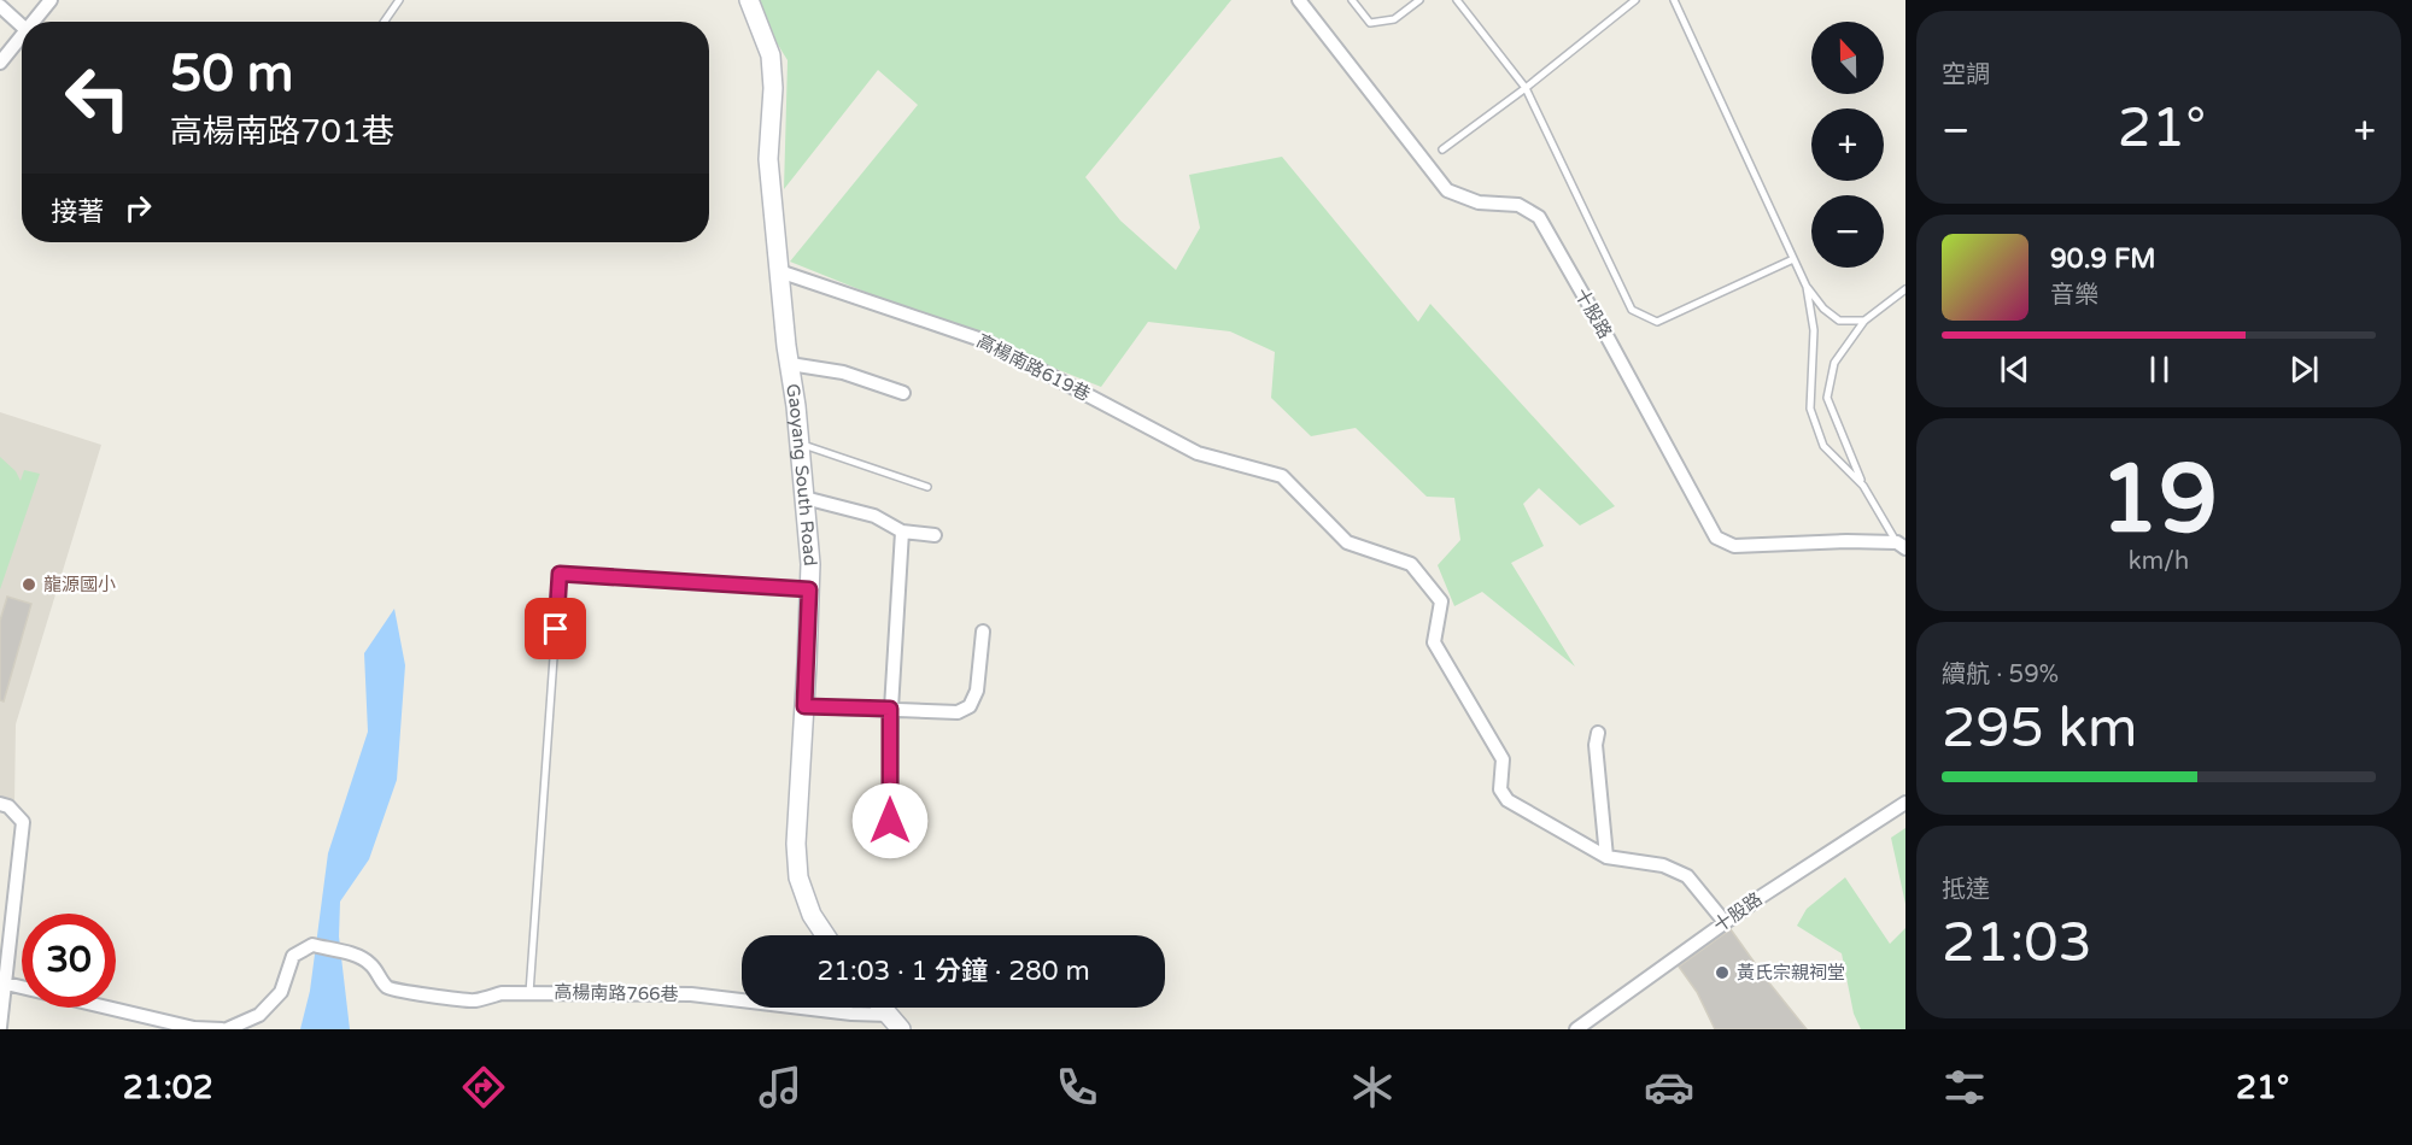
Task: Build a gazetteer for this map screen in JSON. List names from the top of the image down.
{
  "streets": {
    "street": [
      "十股路",
      "高楊南路619巷",
      "Gaoyang South Road",
      "高楊南路766巷"
    ]
  },
  "crossings": [
    ["高楊南路619巷", "Gaoyang South Road"]
  ],
  "places": ["龍源國小", "黃氏宗親祠堂"],
  "north": "top",
  "page": {
    "tile": [
      "空調",
      ["19", "km/h"],
      ["續航 · 59%", "295 km"],
      ["抵達", "21:03"]
    ],
    "map_buttons": ["+", "−"],
    "turn": ["50 m", "高楊南路701巷"],
    "heat": ["−", "21°", "+"],
    "then": "接著",
    "song": ["90.9 FM", "音樂"],
    "limit": "30",
    "trip": "21:03 · 1 分鐘 · 280 m",
    "tabs": ["21:02", "21°"]
  }
}
